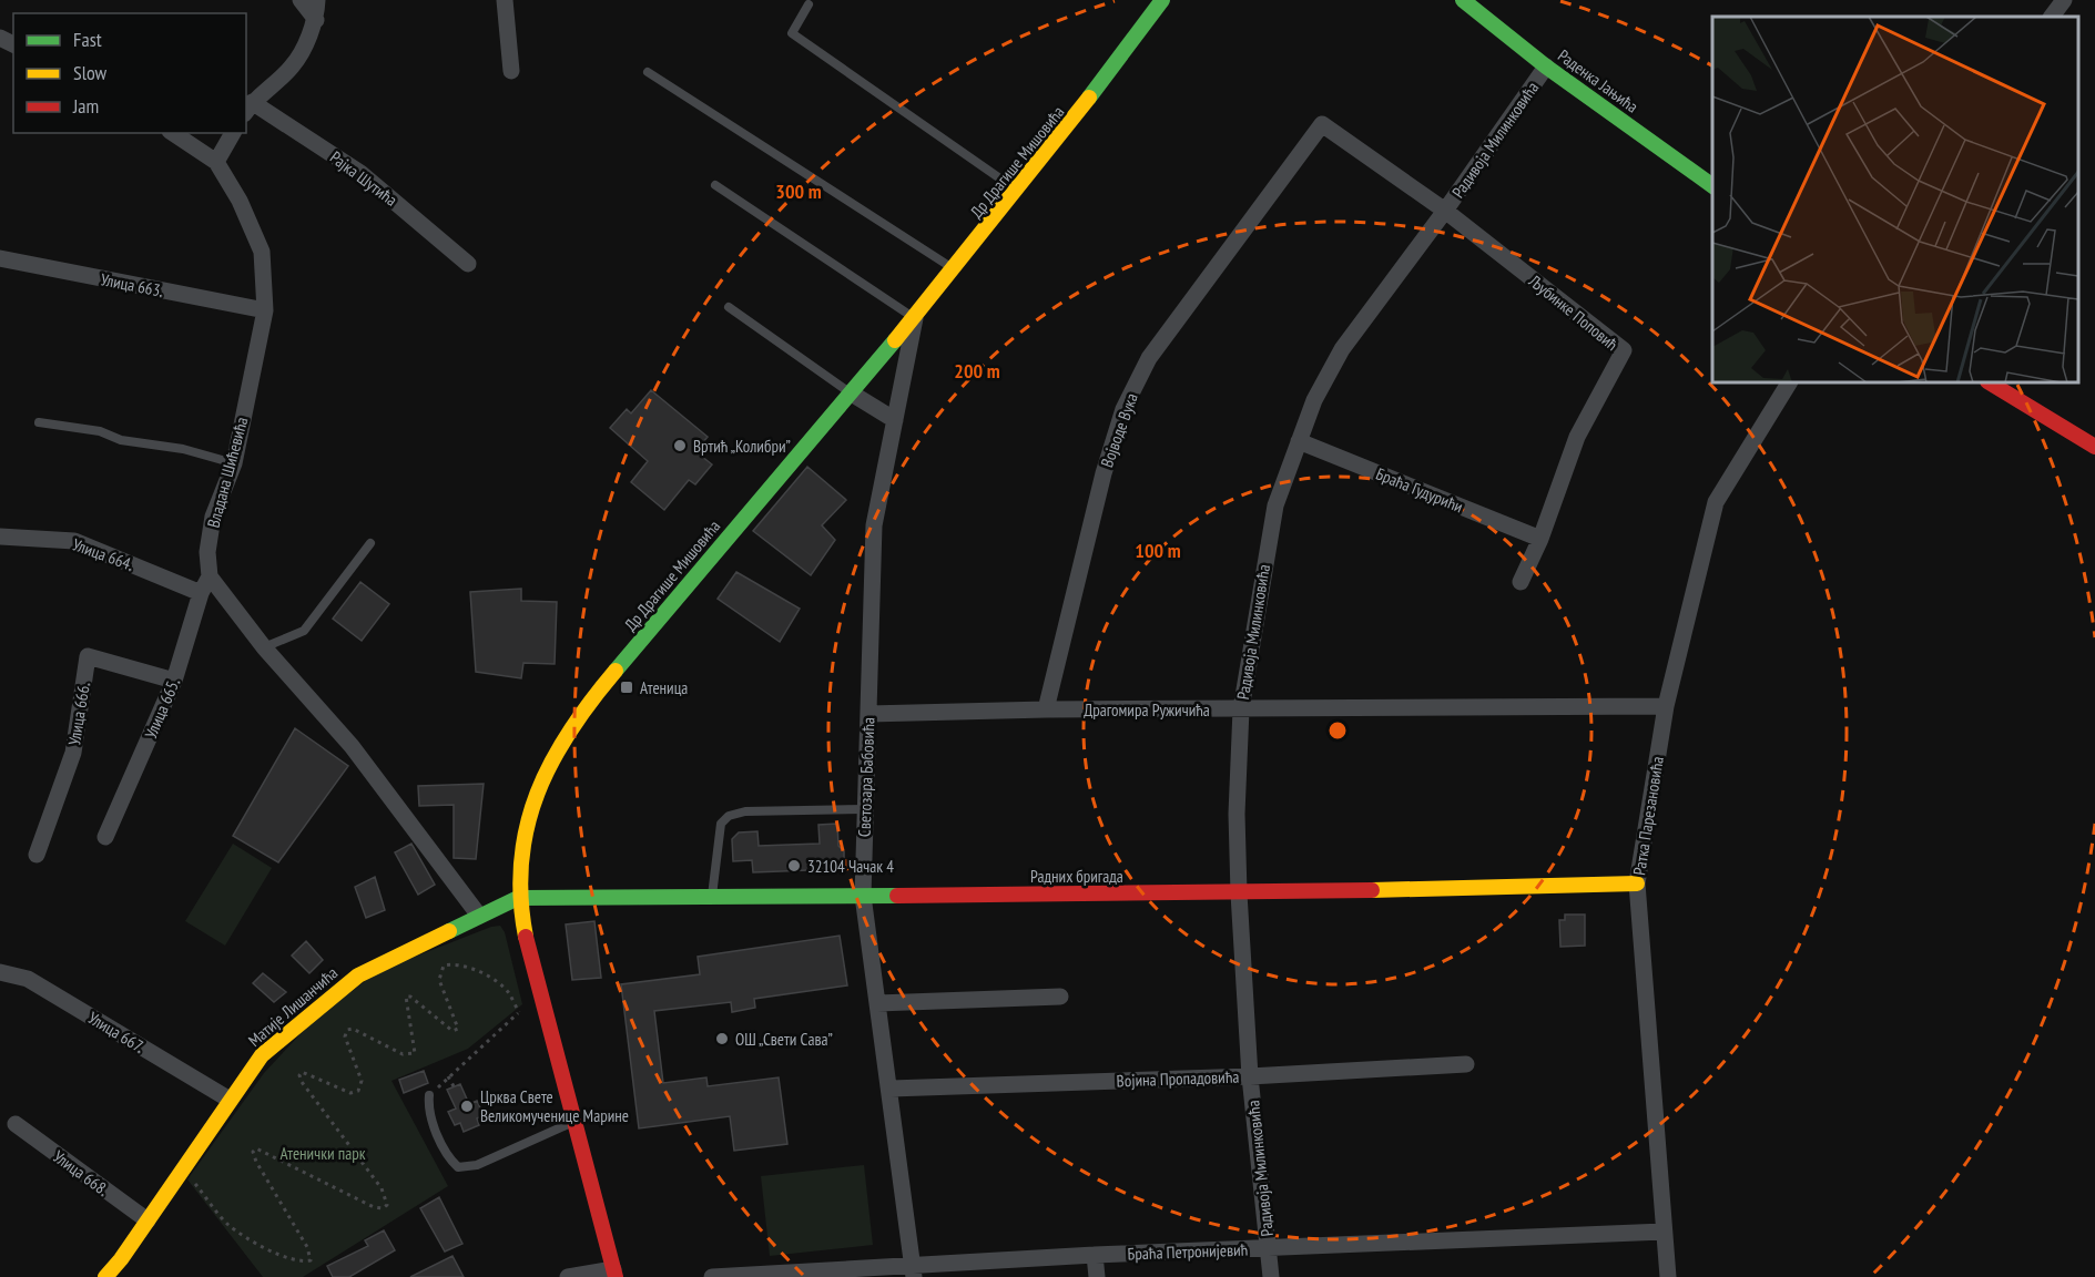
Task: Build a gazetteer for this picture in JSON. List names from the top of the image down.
{
  "streets": {
    "street": [
      "Раденка Јањића",
      "Радивоја Милинковића",
      "Др Драгише Мишовића",
      "Рајка Шутића",
      "Улица 663.",
      "Љубинке Поповић",
      "Војводе Вука",
      "Владана Шићевића",
      "Браћа Гудурићи",
      "Улица 664.",
      "Улица 665.",
      "Драгомира Ружичића",
      "Улица 666.",
      "Светозара Бабовића",
      "Ратка Парезановића",
      "Радних бригада",
      "Матије Лишанчића",
      "Улица 667.",
      "Војина Пропадовића",
      "Улица 668.",
      "Браћа Петронијевић"
    ]
  },
  "crossings": [
    ["Раденка Јањића", "Радивоја Милинковића"],
    ["Радивоја Милинковића", "Љубинке Поповић"],
    ["Радивоја Милинковића", "Браћа Гудурићи"],
    ["Радивоја Милинковића", "Драгомира Ружичића"],
    ["Радивоја Милинковића", "Радних бригада"],
    ["Радивоја Милинковића", "Војина Пропадовића"],
    ["Радивоја Милинковића", "Браћа Петронијевић"],
    ["Др Драгише Мишовића", "Светозара Бабовића"],
    ["Др Драгише Мишовића", "Радних бригада"],
    ["Др Драгише Мишовића", "Матије Лишанчића"],
    ["Улица 663.", "Владана Шићевића"],
    ["Љубинке Поповић", "Војводе Вука"],
    ["Љубинке Поповић", "Браћа Гудурићи"],
    ["Војводе Вука", "Драгомира Ружичића"],
    ["Владана Шићевића", "Улица 665."],
    ["Улица 664.", "Улица 665."],
    ["Улица 665.", "Улица 666."],
    ["Драгомира Ружичића", "Светозара Бабовића"],
    ["Драгомира Ружичића", "Ратка Парезановића"],
    ["Светозара Бабовића", "Радних бригада"],
    ["Светозара Бабовића", "Војина Пропадовића"],
    ["Светозара Бабовића", "Браћа Петронијевић"],
    ["Ратка Парезановића", "Радних бригада"],
    ["Ратка Парезановића", "Браћа Петронијевић"],
    ["Радних бригада", "Матије Лишанчића"],
    ["Матије Лишанчића", "Улица 667."],
    ["Матије Лишанчића", "Улица 668."]
  ],
  "parks": ["Атенички парк"],
  "places": {
    "other": [
      "Вртић „Колибри”",
      "32104 Чачак 4",
      "ОШ „Свети Сава”",
      "Црква Свете Великомученице Марине"
    ],
    "transit": ["Атеница"]
  },
  "legend": ["Fast", "Slow", "Jam"],
  "rings": ["300 m", "200 m", "100 m"]
}
